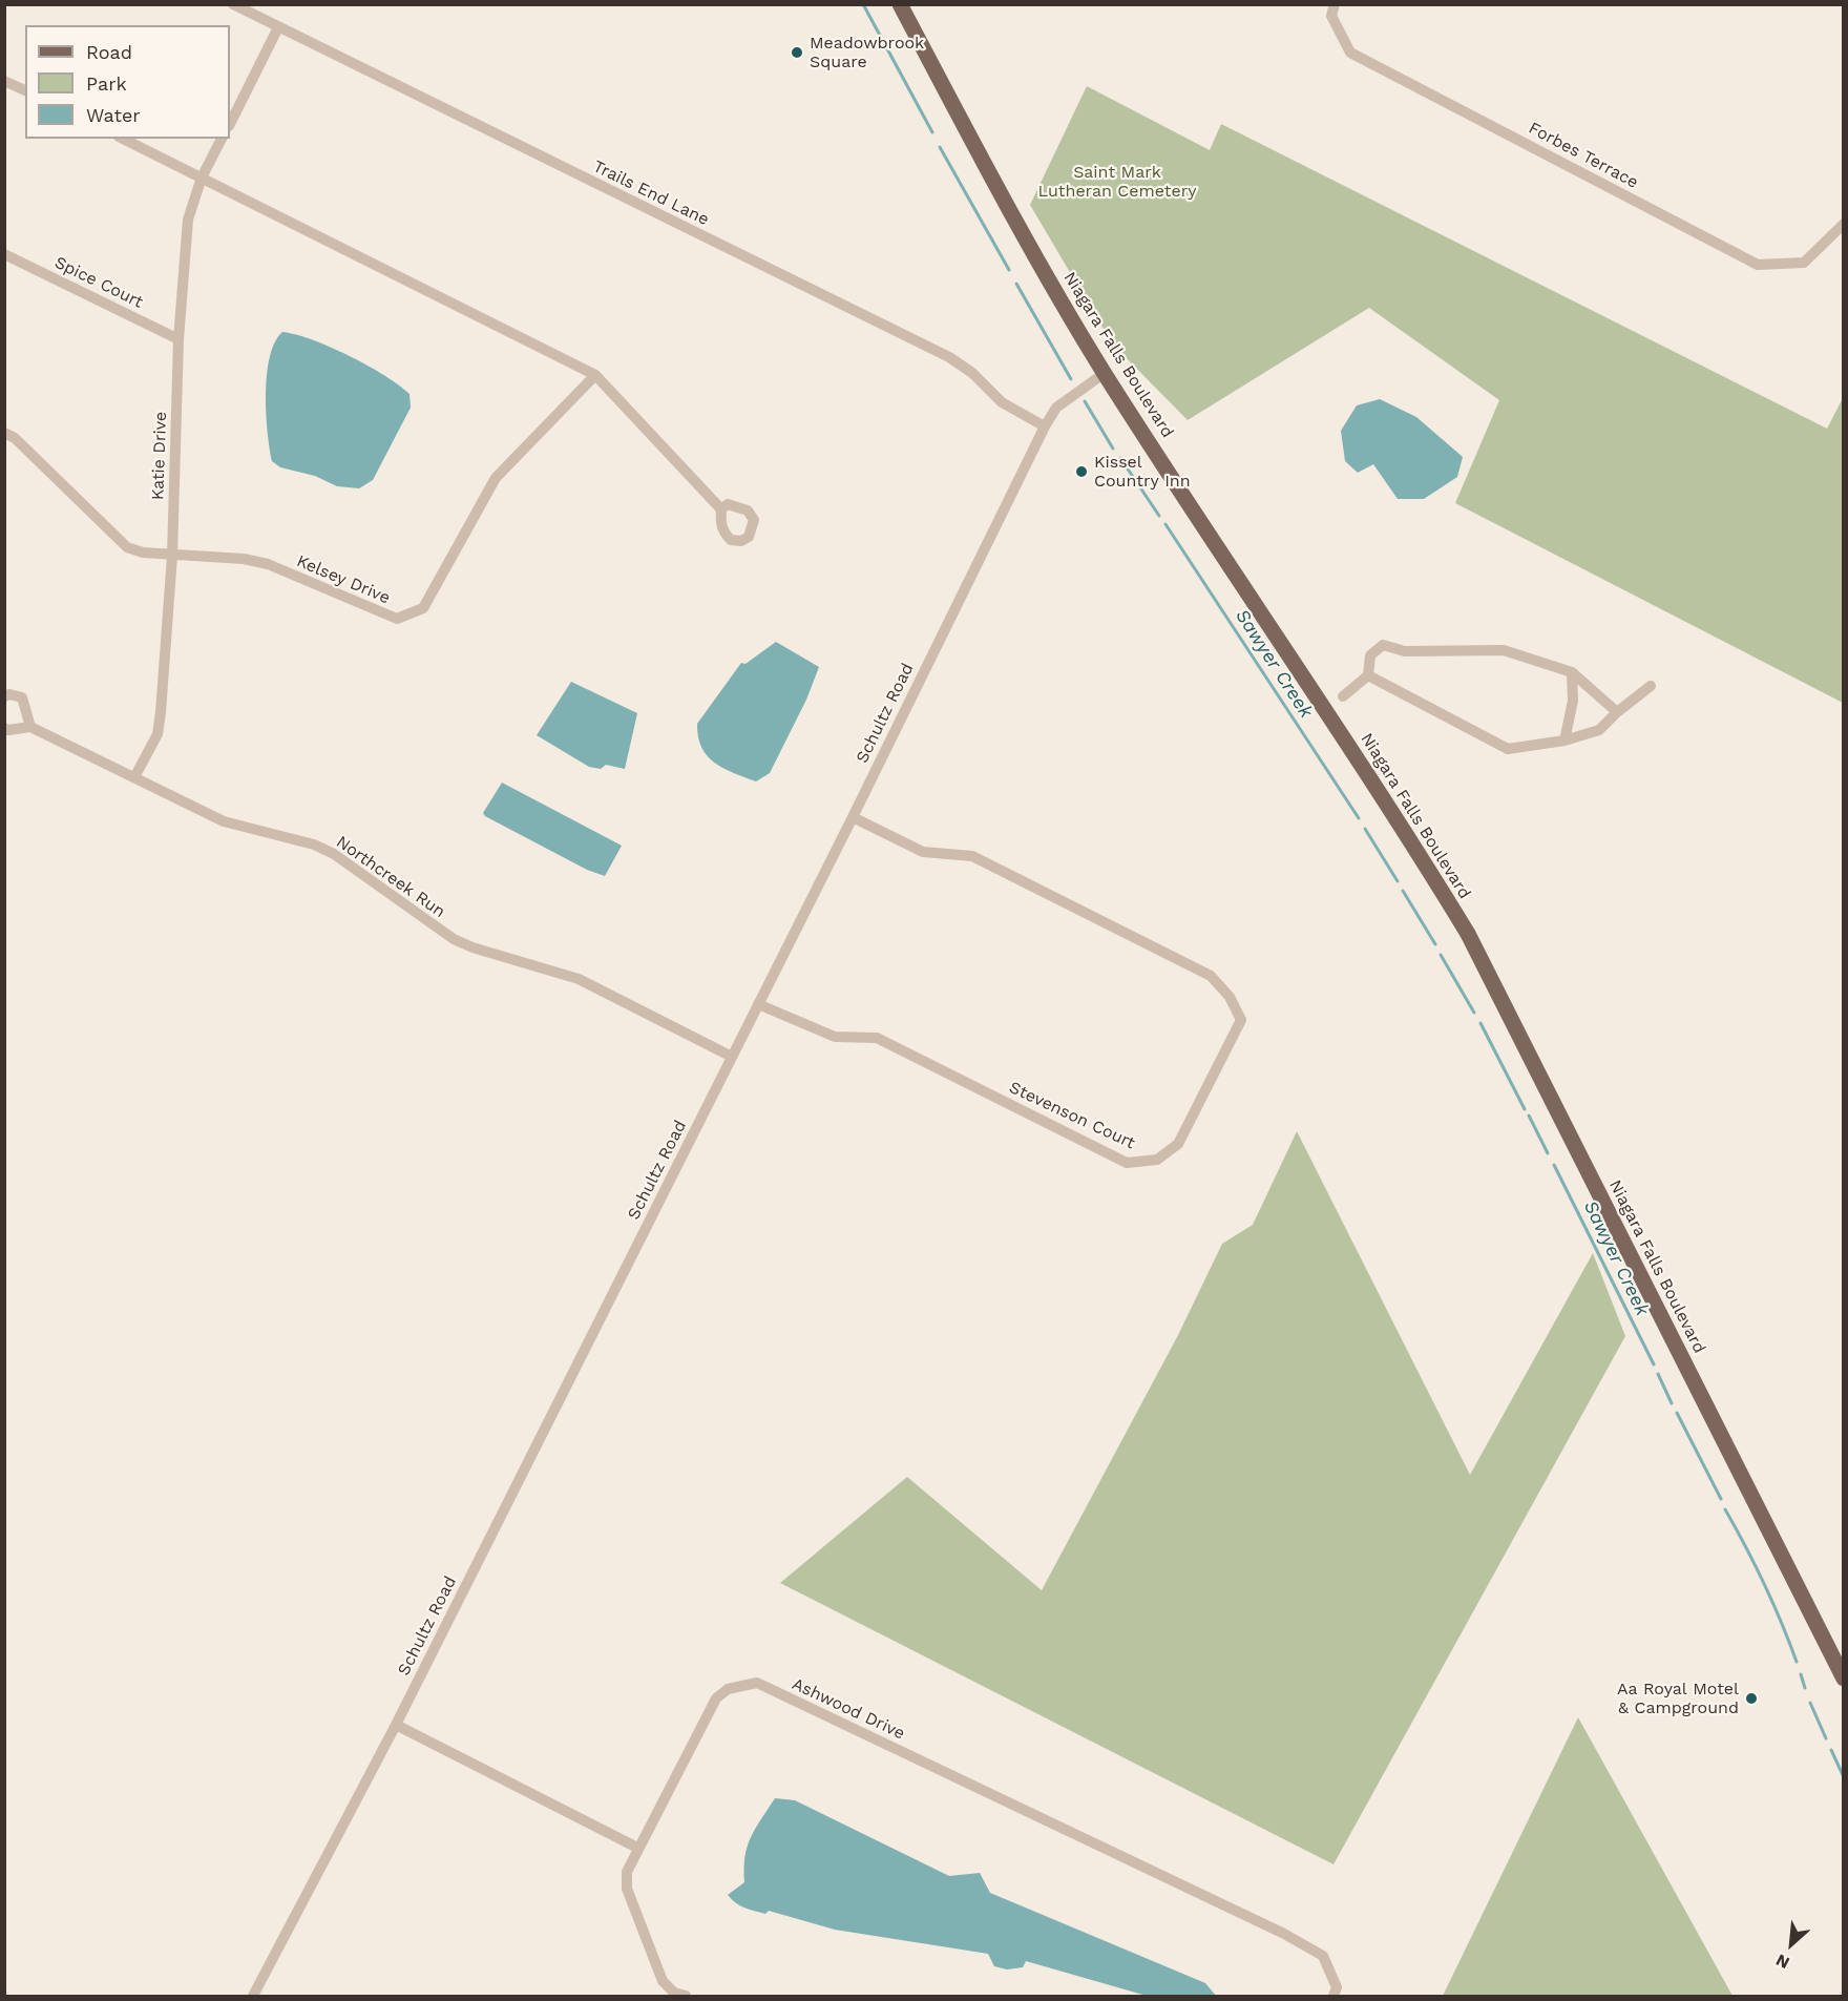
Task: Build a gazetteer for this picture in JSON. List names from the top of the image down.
{
  "streets": {
    "main road": ["Niagara Falls Boulevard"],
    "street": [
      "Forbes Terrace",
      "Trails End Lane",
      "Spice Court",
      "Katie Drive",
      "Kelsey Drive",
      "Schultz Road",
      "Northcreek Run",
      "Stevenson Court",
      "Ashwood Drive"
    ]
  },
  "crossings": [
    ["Trails End Lane", "Schultz Road"],
    ["Spice Court", "Katie Drive"],
    ["Niagara Falls Boulevard", "Schultz Road"],
    ["Katie Drive", "Kelsey Drive"],
    ["Katie Drive", "Northcreek Run"],
    ["Schultz Road", "Northcreek Run"],
    ["Schultz Road", "Stevenson Court"]
  ],
  "water": ["Sawyer Creek"],
  "parks": ["Saint Mark Lutheran Cemetery"],
  "places": ["Meadowbrook Square", "Kissel Country Inn", "Aa Royal Motel & Campground"],
  "legend": ["Road", "Park", "Water"],
  "north": "bottom left"
}
